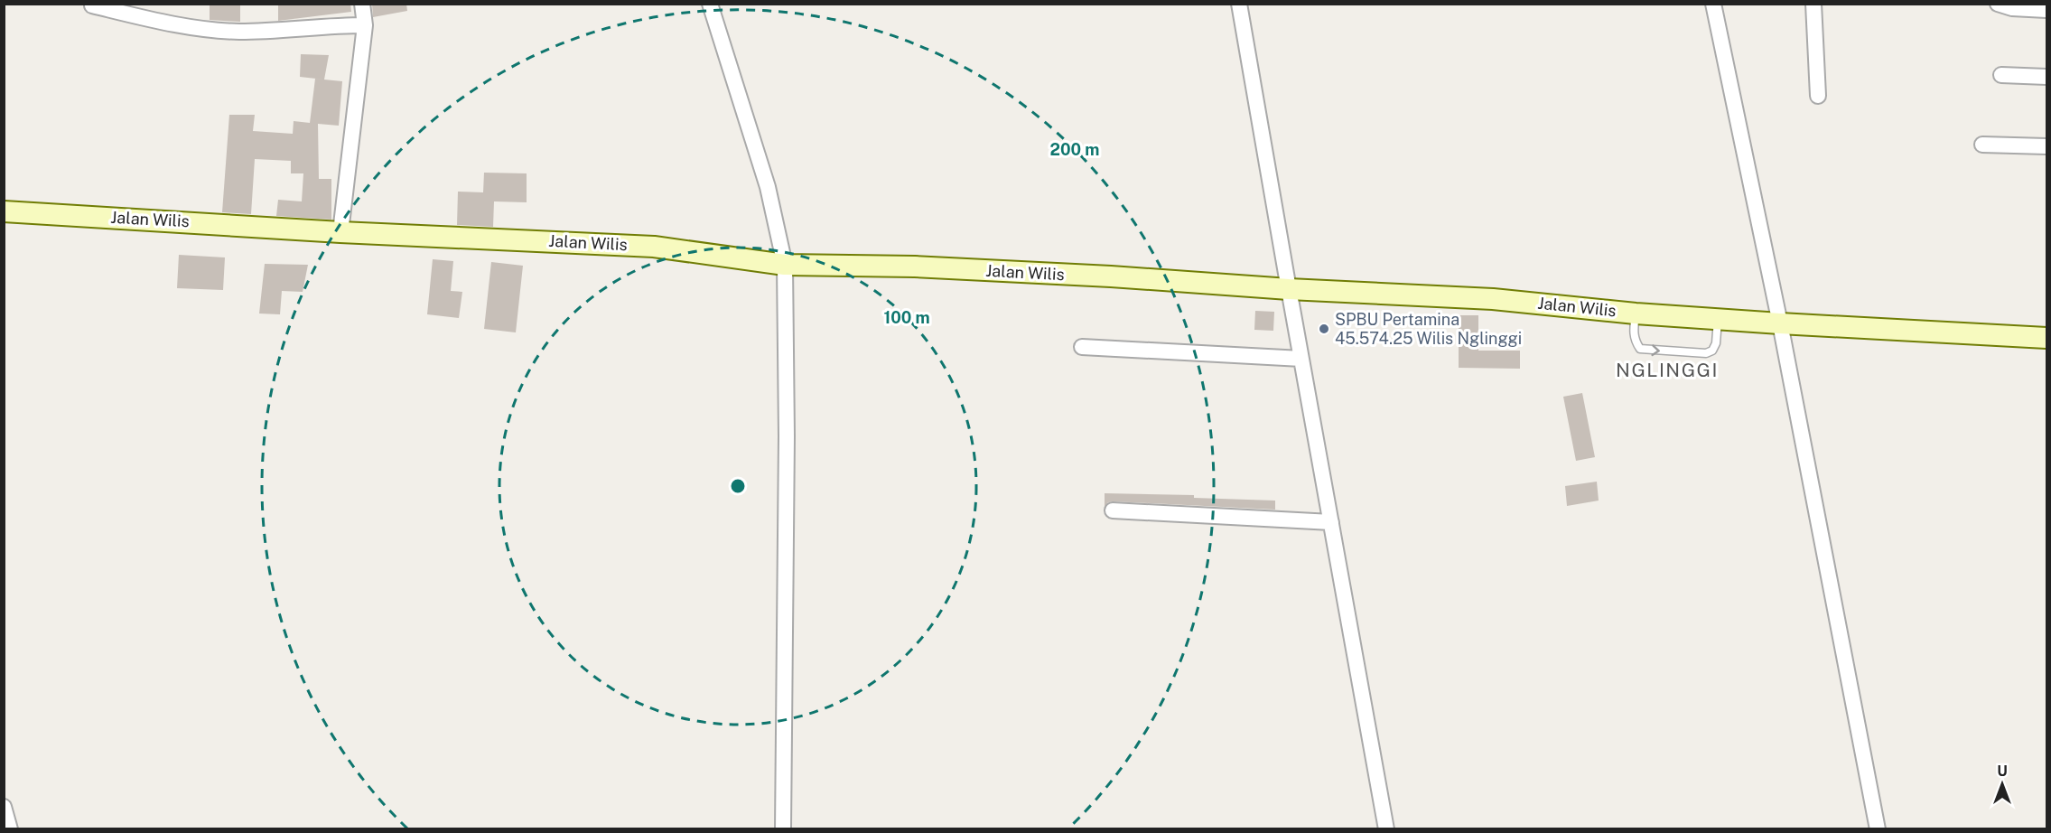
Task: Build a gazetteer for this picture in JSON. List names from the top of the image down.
{
  "streets": {
    "main road": ["Jalan Wilis"]
  },
  "districts": ["NGLINGGI"],
  "places": ["SPBU Pertamina 45.574.25 Wilis Nglinggi"],
  "north": "top",
  "rings": ["200 m", "100 m"]
}
